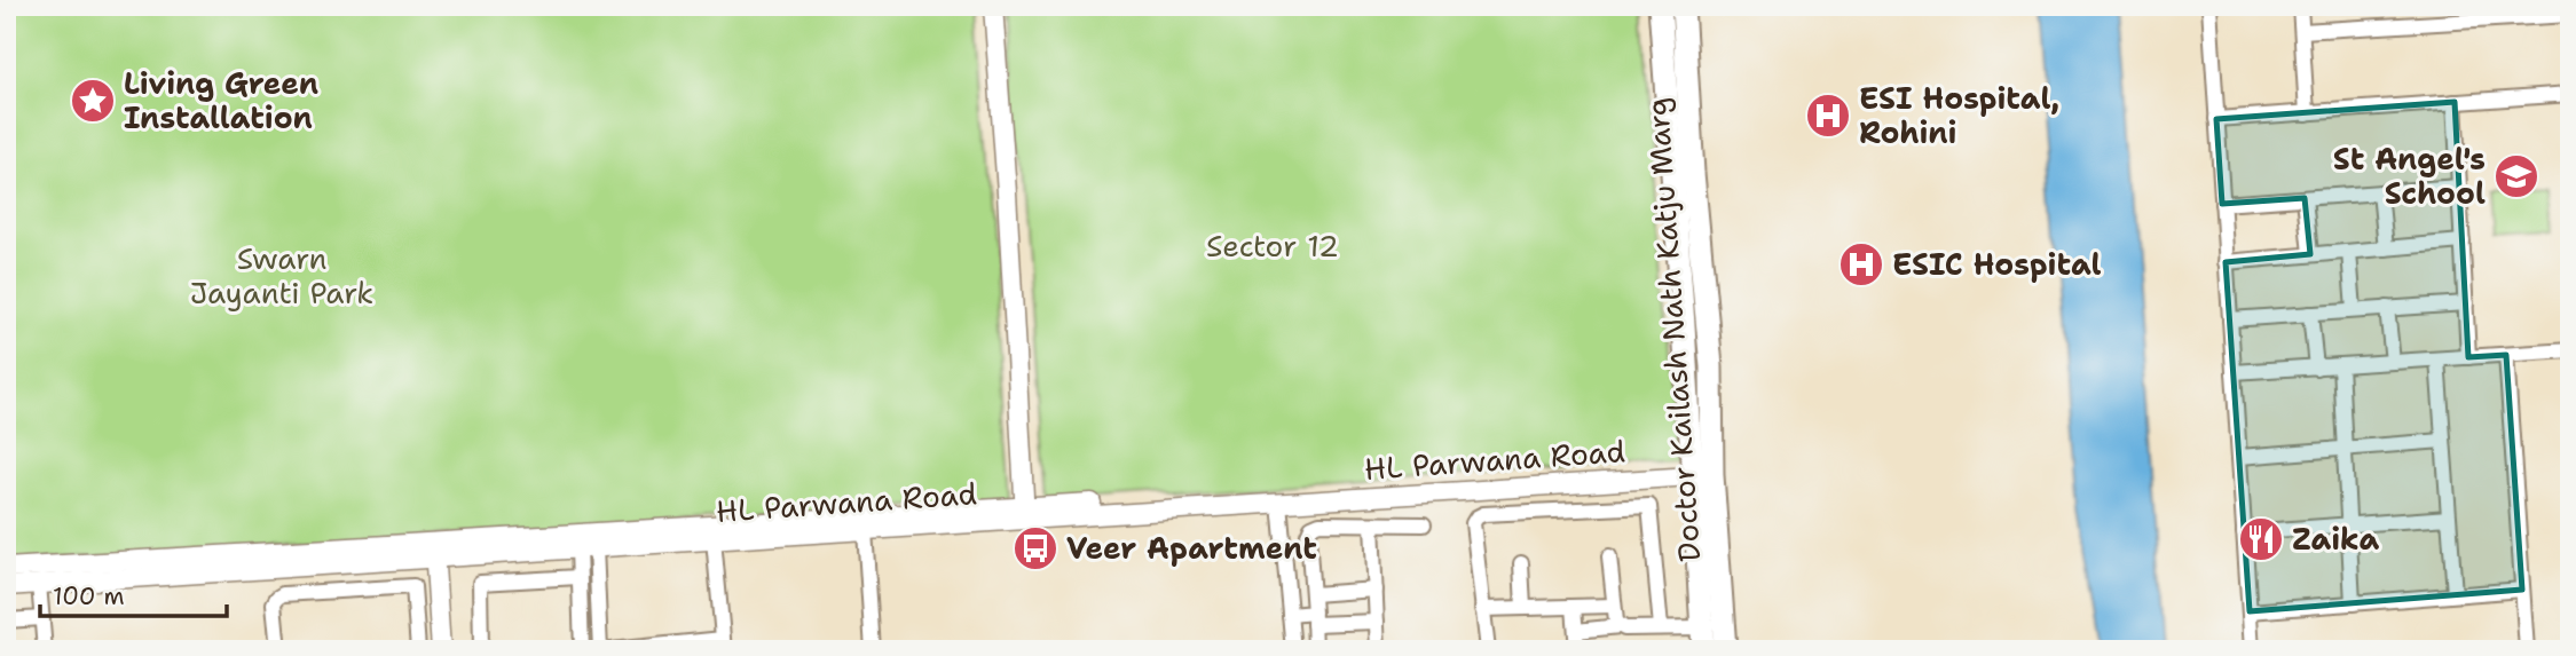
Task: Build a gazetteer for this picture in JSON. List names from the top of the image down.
{
  "streets": {
    "main road": ["Doctor Kailash Nath Katju Marg"],
    "street": ["HL Parwana Road"]
  },
  "crossings": [
    ["Doctor Kailash Nath Katju Marg", "HL Parwana Road"]
  ],
  "parks": ["Sector 12", "Swarn Jayanti Park"],
  "places": {
    "place": ["Living Green Installation"],
    "hospital": ["ESI Hospital, Rohini", "ESIC Hospital"],
    "school or university": ["St Angel's School"],
    "restaurant": ["Zaika"],
    "bus stop": ["Veer Apartment"]
  },
  "scale_bar": "100 m"
}
